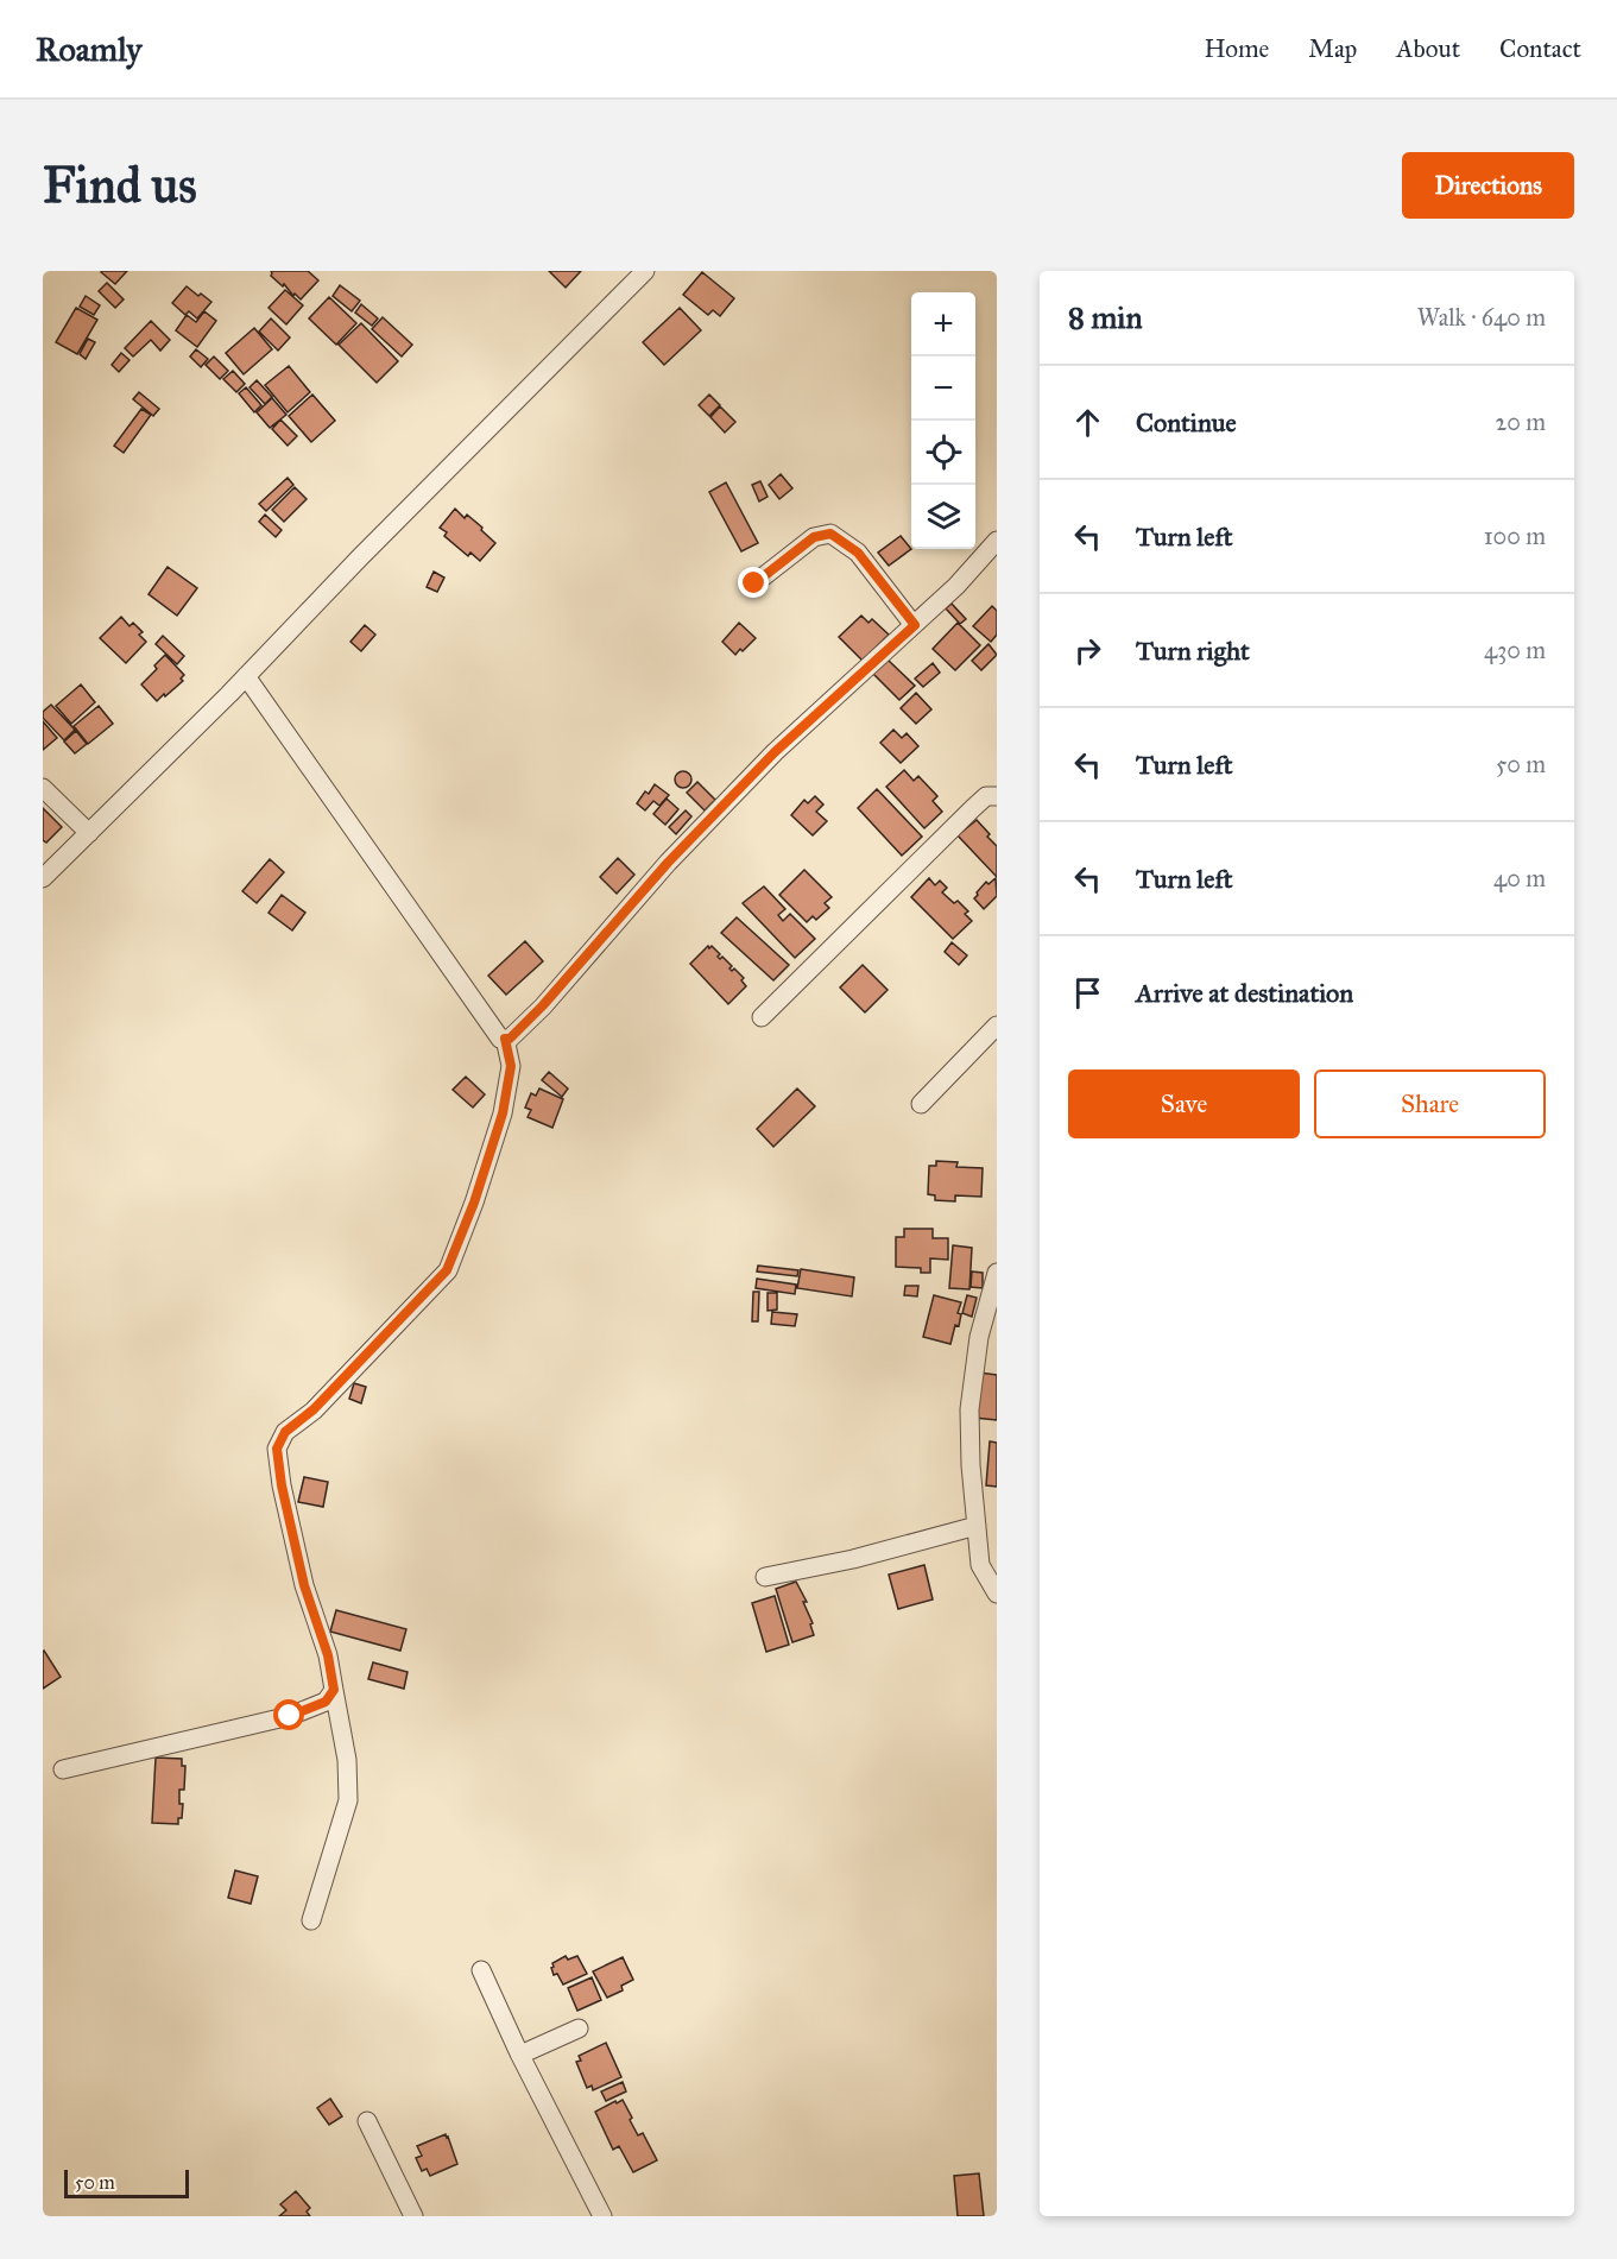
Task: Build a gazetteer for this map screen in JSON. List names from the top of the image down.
{
  "scale_bar": "50 m",
  "page": {
    "header": "Roamly",
    "nav": [
      "Home",
      "Map",
      "About",
      "Contact"
    ],
    "buttons": [
      "Directions",
      ["Save", "Share"]
    ],
    "title": "Find us",
    "heading": ["8 min", "Walk · 640 m"],
    "map_buttons": ["+", "−"],
    "list": [
      ["Continue", "20 m"],
      ["Turn left", "100 m"],
      ["Turn right", "430 m"],
      ["Turn left", "50 m"],
      ["Turn left", "40 m"],
      "Arrive at destination"
    ],
    "scale": "50 m"
  }
}
